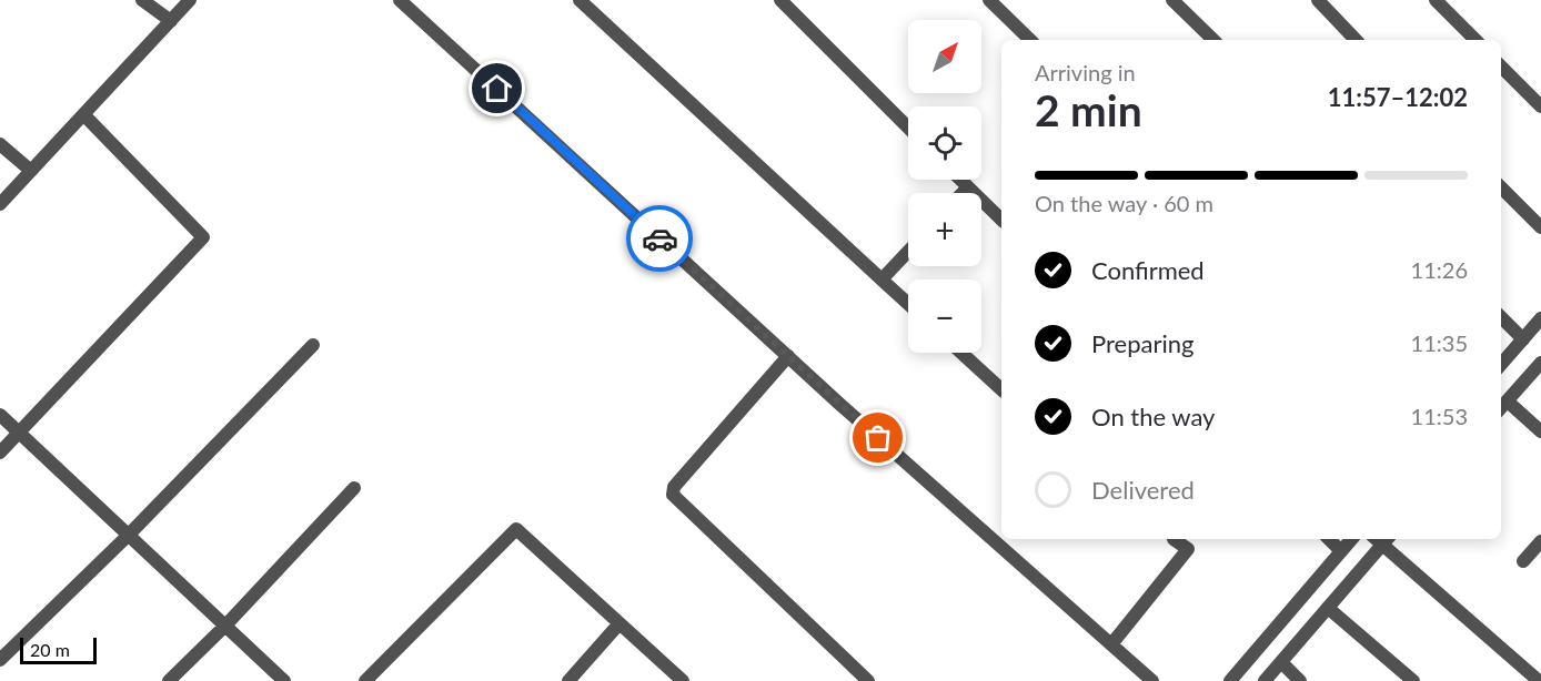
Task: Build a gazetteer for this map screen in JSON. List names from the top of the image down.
{
  "scale_bar": "20 m",
  "north": "top right",
  "page": {
    "map_buttons": ["+", "−"],
    "heading": ["2 min", "Arriving in", "11:57–12:02"],
    "bar": "On the way · 60 m",
    "list": [
      ["Confirmed", "11:26"],
      ["Preparing", "11:35"],
      ["On the way", "11:53"],
      "Delivered"
    ],
    "scale": "20 m"
  }
}
